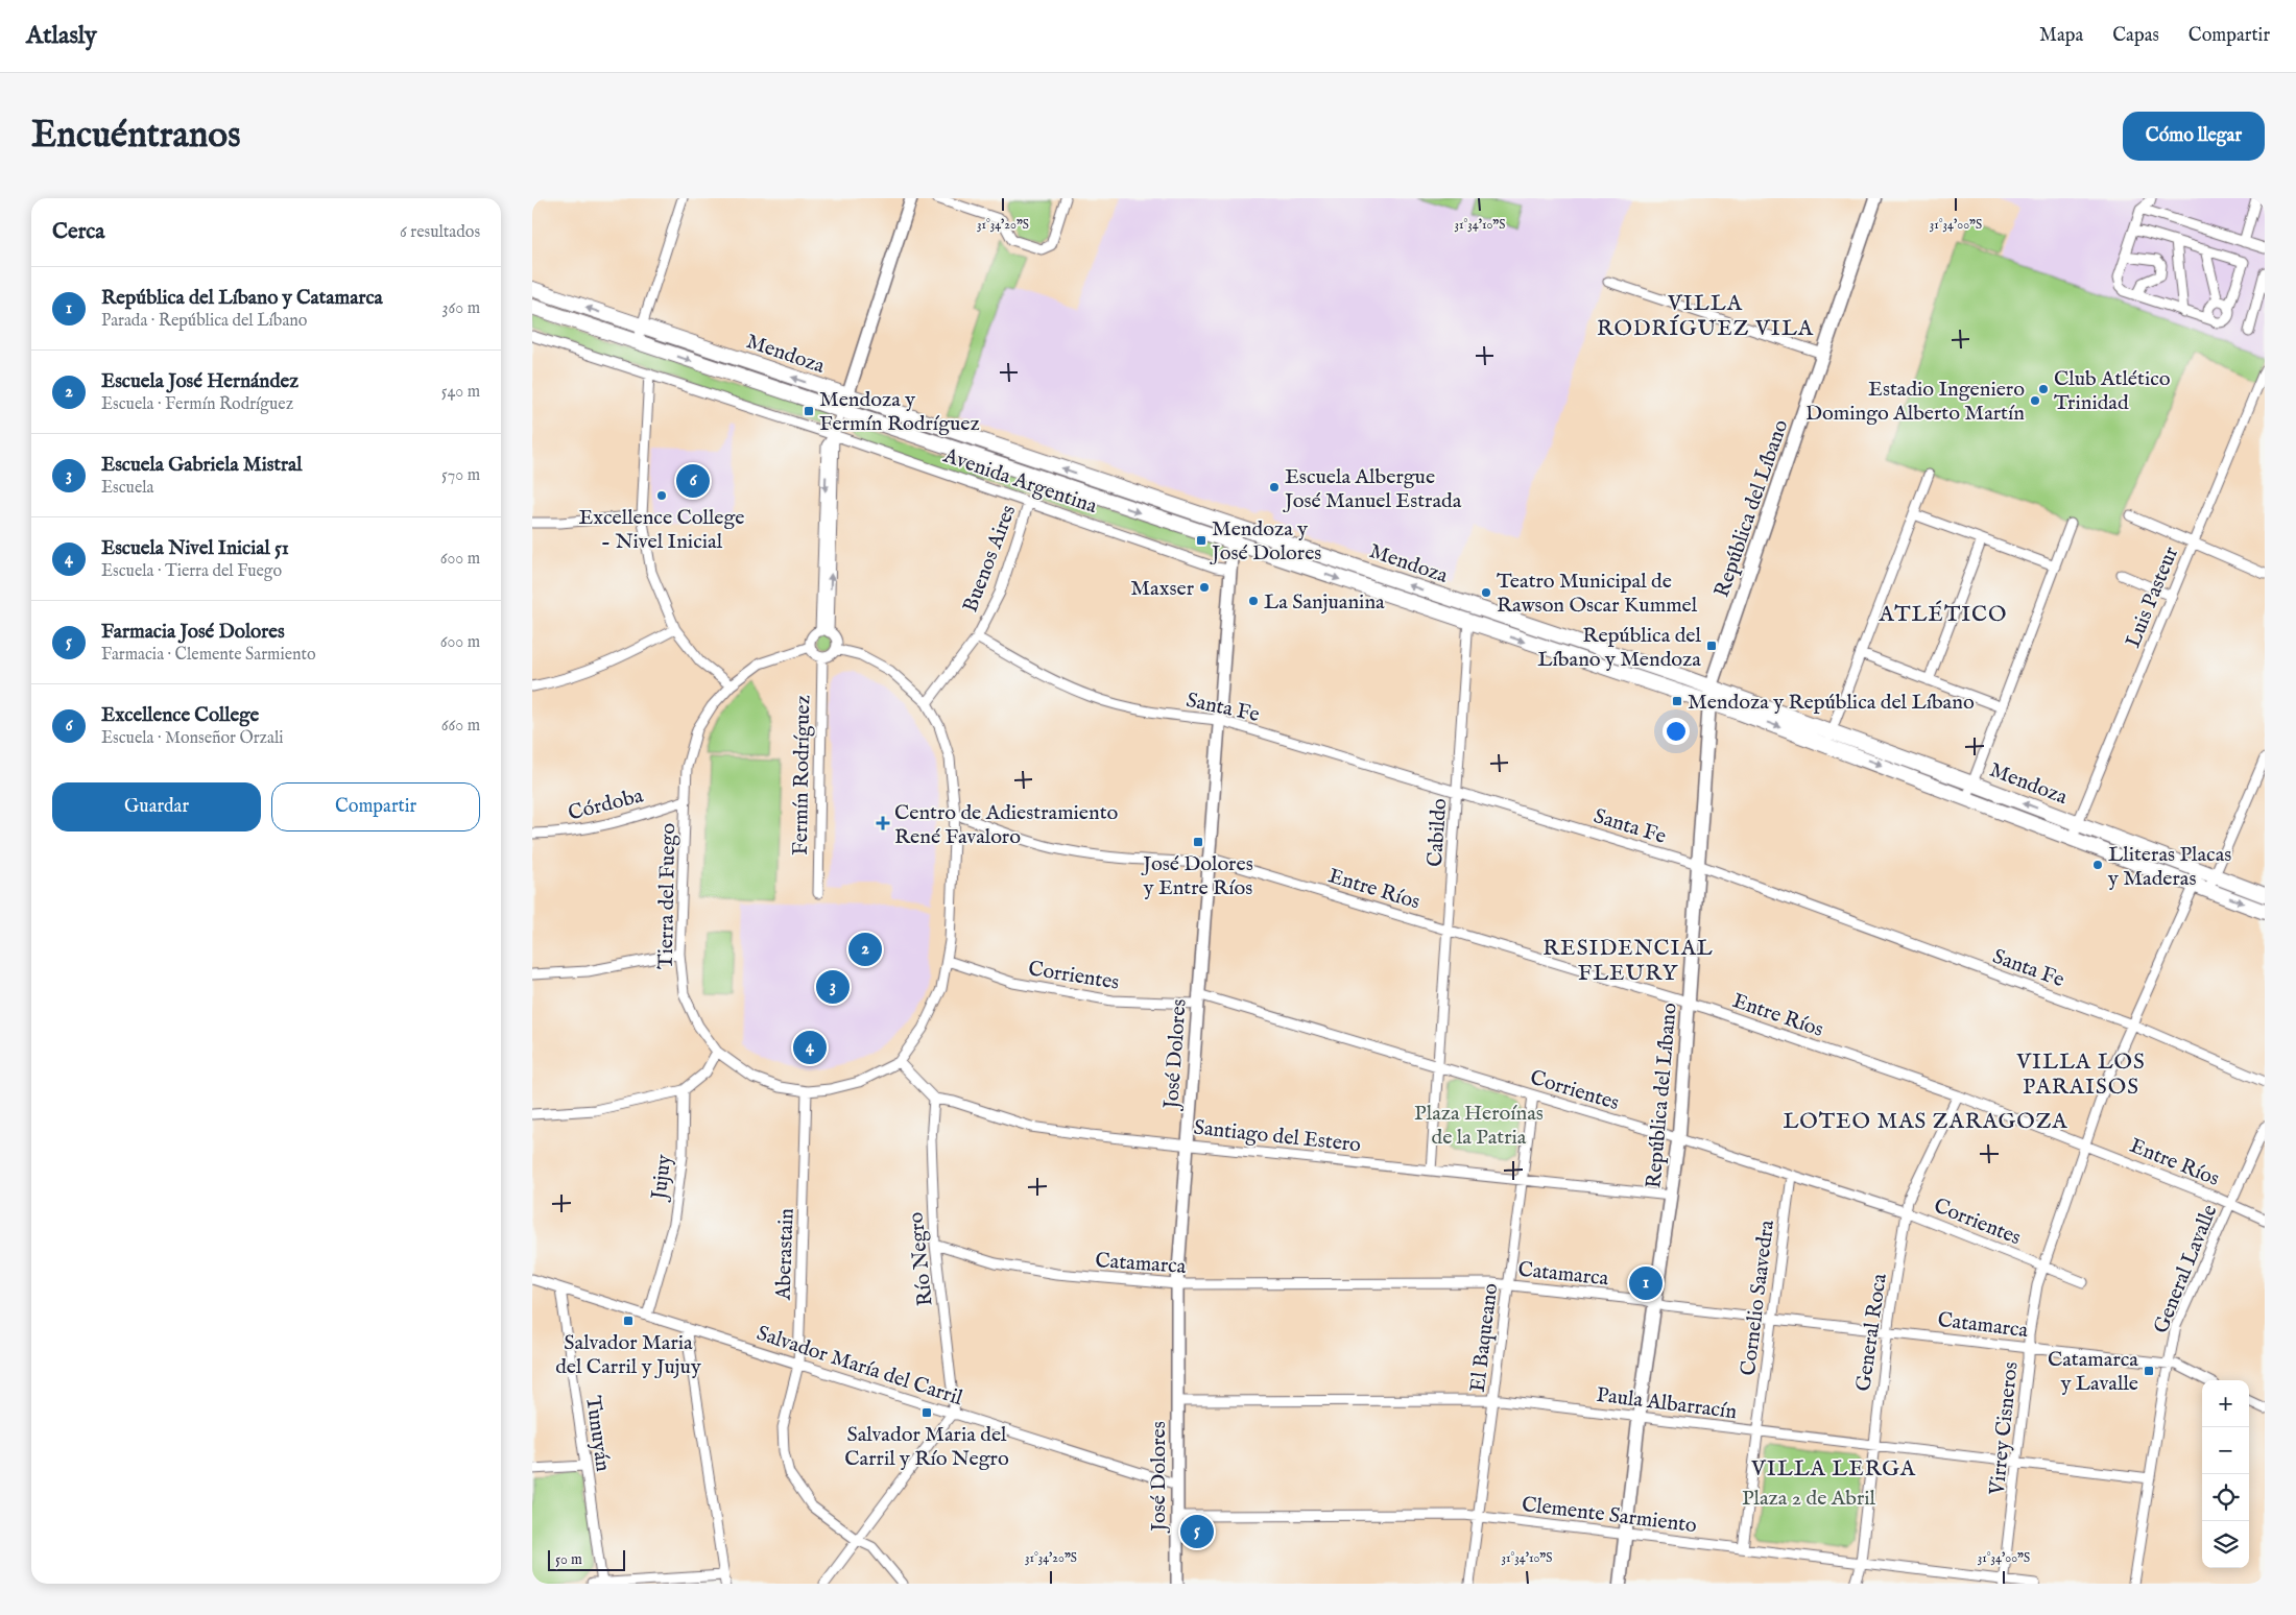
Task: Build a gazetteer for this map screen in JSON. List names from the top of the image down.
{
  "streets": {
    "main road": ["Mendoza", "República del Líbano"],
    "street": [
      "Avenida Argentina",
      "Buenos Aires",
      "Luis Pasteur",
      "Santa Fe",
      "Fermín Rodríguez",
      "Córdoba",
      "Cabildo",
      "Entre Ríos",
      "Tierra del Fuego",
      "Corrientes",
      "José Dolores",
      "Santiago del Estero",
      "Jujuy",
      "Aberastain",
      "Río Negro",
      "Catamarca",
      "General Lavalle",
      "Cornelio Saavedra",
      "General Roca",
      "El Baqueano",
      "Salvador María del Carril",
      "Paula Albarracín",
      "Virrey Cisneros",
      "Tunuyán",
      "Clemente Sarmiento"
    ]
  },
  "crossings": [
    ["Mendoza", "República del Líbano"],
    ["Mendoza", "Luis Pasteur"],
    ["Mendoza", "Cabildo"],
    ["Mendoza", "José Dolores"],
    ["Mendoza", "Virrey Cisneros"],
    ["Avenida Argentina", "Buenos Aires"],
    ["Avenida Argentina", "José Dolores"],
    ["República del Líbano", "Santa Fe"],
    ["República del Líbano", "Entre Ríos"],
    ["República del Líbano", "Corrientes"],
    ["República del Líbano", "Santiago del Estero"],
    ["República del Líbano", "Catamarca"],
    ["República del Líbano", "Paula Albarracín"],
    ["República del Líbano", "Clemente Sarmiento"],
    ["Buenos Aires", "Santa Fe"],
    ["Buenos Aires", "Tierra del Fuego"],
    ["Santa Fe", "Cabildo"],
    ["Santa Fe", "José Dolores"],
    ["Santa Fe", "Virrey Cisneros"],
    ["Fermín Rodríguez", "Tierra del Fuego"],
    ["Córdoba", "Tierra del Fuego"],
    ["Cabildo", "Entre Ríos"],
    ["Cabildo", "Corrientes"],
    ["Cabildo", "Santiago del Estero"],
    ["Entre Ríos", "Tierra del Fuego"],
    ["Entre Ríos", "José Dolores"],
    ["Entre Ríos", "General Lavalle"],
    ["Entre Ríos", "General Roca"],
    ["Entre Ríos", "Virrey Cisneros"],
    ["Tierra del Fuego", "Corrientes"],
    ["Tierra del Fuego", "Aberastain"],
    ["Corrientes", "José Dolores"],
    ["Corrientes", "Cornelio Saavedra"],
    ["Corrientes", "General Roca"],
    ["Corrientes", "El Baqueano"],
    ["Corrientes", "Virrey Cisneros"],
    ["José Dolores", "Santiago del Estero"],
    ["José Dolores", "Catamarca"],
    ["José Dolores", "Salvador María del Carril"],
    ["José Dolores", "Paula Albarracín"],
    ["José Dolores", "Clemente Sarmiento"],
    ["Santiago del Estero", "Río Negro"],
    ["Santiago del Estero", "El Baqueano"],
    ["Jujuy", "Salvador María del Carril"],
    ["Aberastain", "Salvador María del Carril"],
    ["Río Negro", "Catamarca"],
    ["Río Negro", "Salvador María del Carril"],
    ["Catamarca", "General Lavalle"],
    ["Catamarca", "Cornelio Saavedra"],
    ["Catamarca", "General Roca"],
    ["Catamarca", "El Baqueano"],
    ["Catamarca", "Virrey Cisneros"],
    ["General Lavalle", "Paula Albarracín"],
    ["Cornelio Saavedra", "Paula Albarracín"],
    ["Cornelio Saavedra", "Clemente Sarmiento"],
    ["General Roca", "Paula Albarracín"],
    ["General Roca", "Clemente Sarmiento"],
    ["El Baqueano", "Paula Albarracín"],
    ["El Baqueano", "Clemente Sarmiento"],
    ["Salvador María del Carril", "Tunuyán"],
    ["Paula Albarracín", "Virrey Cisneros"],
    ["Virrey Cisneros", "Clemente Sarmiento"]
  ],
  "districts": [
    "VILLA RODRÍGUEZ VILA",
    "ATLÉTICO",
    "RESIDENCIAL FLEURY",
    "VILLA LOS PARAISOS",
    "LOTEO MAS ZARAGOZA",
    "VILLA LERGA"
  ],
  "parks": ["Plaza Heroínas de la Patria", "Plaza 2 de Abril"],
  "places": {
    "other": [
      "Club Atlético Trinidad",
      "Estadio Ingeniero Domingo Alberto Martín",
      "Escuela Albergue José Manuel Estrada",
      "Excellence College - Nivel Inicial",
      "Maxser",
      "Teatro Municipal de Rawson Oscar Kummel",
      "La Sanjuanina",
      "Lliteras Placas y Maderas"
    ],
    "transit": [
      "Mendoza y Fermín Rodríguez",
      "Mendoza y José Dolores",
      "República del Líbano y Mendoza",
      "Mendoza y República del Líbano",
      "José Dolores y Entre Ríos",
      "Salvador Maria del Carril y Jujuy",
      "Catamarca y Lavalle",
      "Salvador Maria del Carril y Río Negro"
    ],
    "health": ["Centro de Adiestramiento René Favaloro"]
  },
  "scale_bar": "50 m",
  "page": {
    "header": "Atlasly",
    "nav": ["Mapa", "Capas", "Compartir"],
    "buttons": [
      "Cómo llegar",
      ["Guardar", "Compartir"]
    ],
    "title": "Encuéntranos",
    "heading": ["Cerca", "6 resultados"],
    "list": [
      {
        "mark": "1",
        "name": "República del Líbano y Catamarca",
        "note": "Parada · República del Líbano",
        "value": "360 m"
      },
      {
        "mark": "2",
        "name": "Escuela José Hernández",
        "note": "Escuela · Fermín Rodríguez",
        "value": "540 m"
      },
      {
        "mark": "3",
        "name": "Escuela Gabriela Mistral",
        "note": "Escuela",
        "value": "570 m"
      },
      {
        "mark": "4",
        "name": "Escuela Nivel Inicial 51",
        "note": "Escuela · Tierra del Fuego",
        "value": "600 m"
      },
      {
        "mark": "5",
        "name": "Farmacia José Dolores",
        "note": "Farmacia · Clemente Sarmiento",
        "value": "600 m"
      },
      {
        "mark": "6",
        "name": "Excellence College",
        "note": "Escuela · Monseñor Orzali",
        "value": "660 m"
      }
    ],
    "pins": [
      "6",
      "2",
      "3",
      "4",
      "1",
      "5"
    ],
    "map_buttons": ["+", "−"],
    "scale": "50 m"
  },
  "coordinates": ["31°34'20\"S", "31°34'10\"S", "31°34'00\"S"]
}
